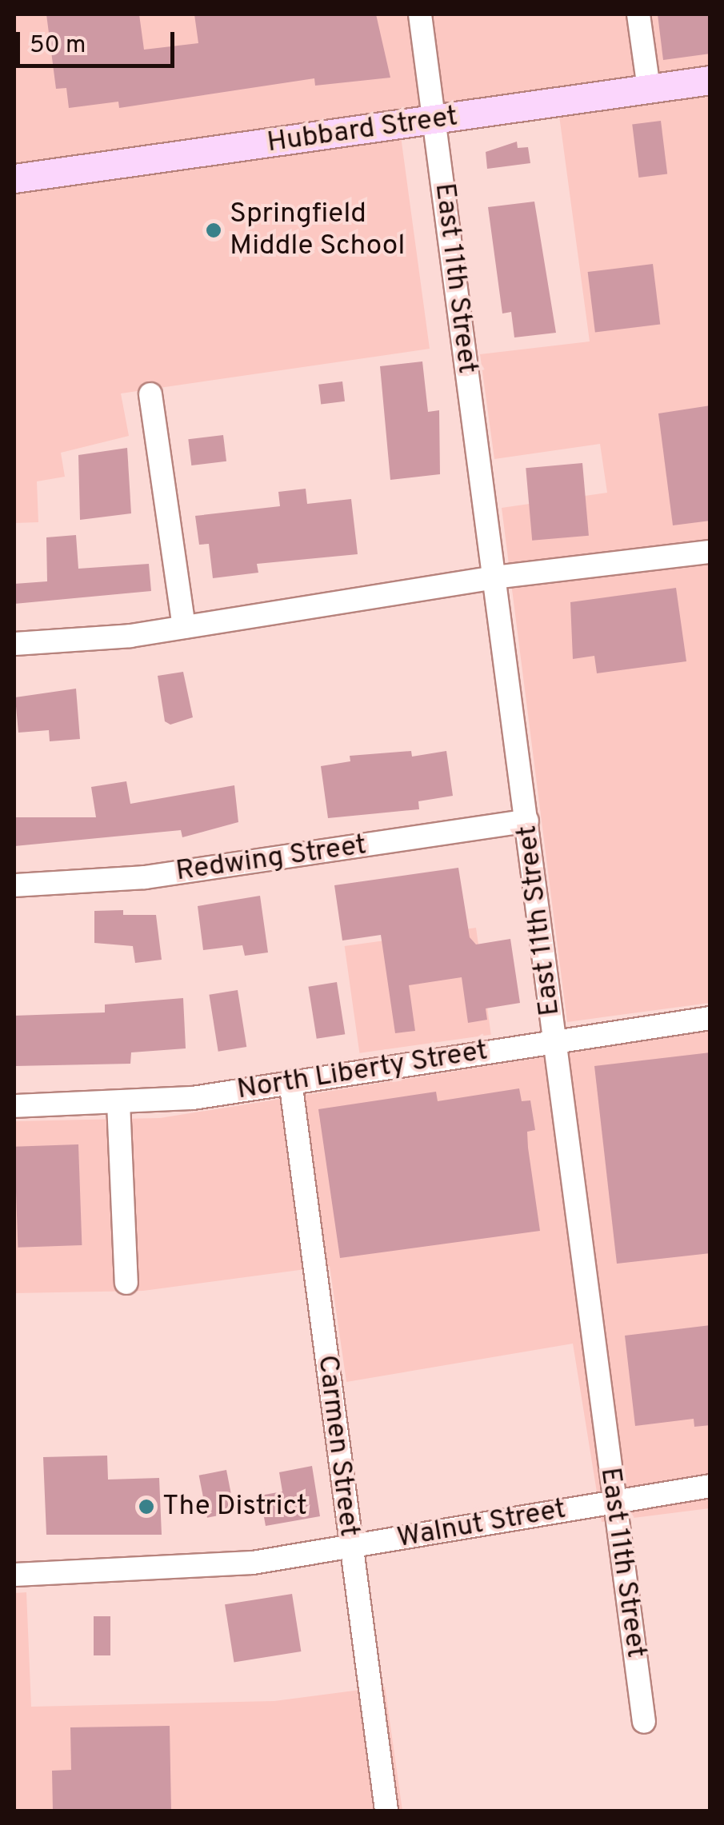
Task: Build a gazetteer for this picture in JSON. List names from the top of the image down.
{
  "streets": {
    "main road": ["Hubbard Street"],
    "street": [
      "East 11th Street",
      "Redwing Street",
      "North Liberty Street",
      "Carmen Street",
      "Walnut Street"
    ]
  },
  "crossings": [
    ["Hubbard Street", "East 11th Street"],
    ["East 11th Street", "Redwing Street"],
    ["East 11th Street", "North Liberty Street"],
    ["East 11th Street", "Walnut Street"],
    ["North Liberty Street", "Carmen Street"],
    ["Carmen Street", "Walnut Street"]
  ],
  "places": ["Springfield Middle School", "The District"],
  "scale_bar": "50 m"
}
